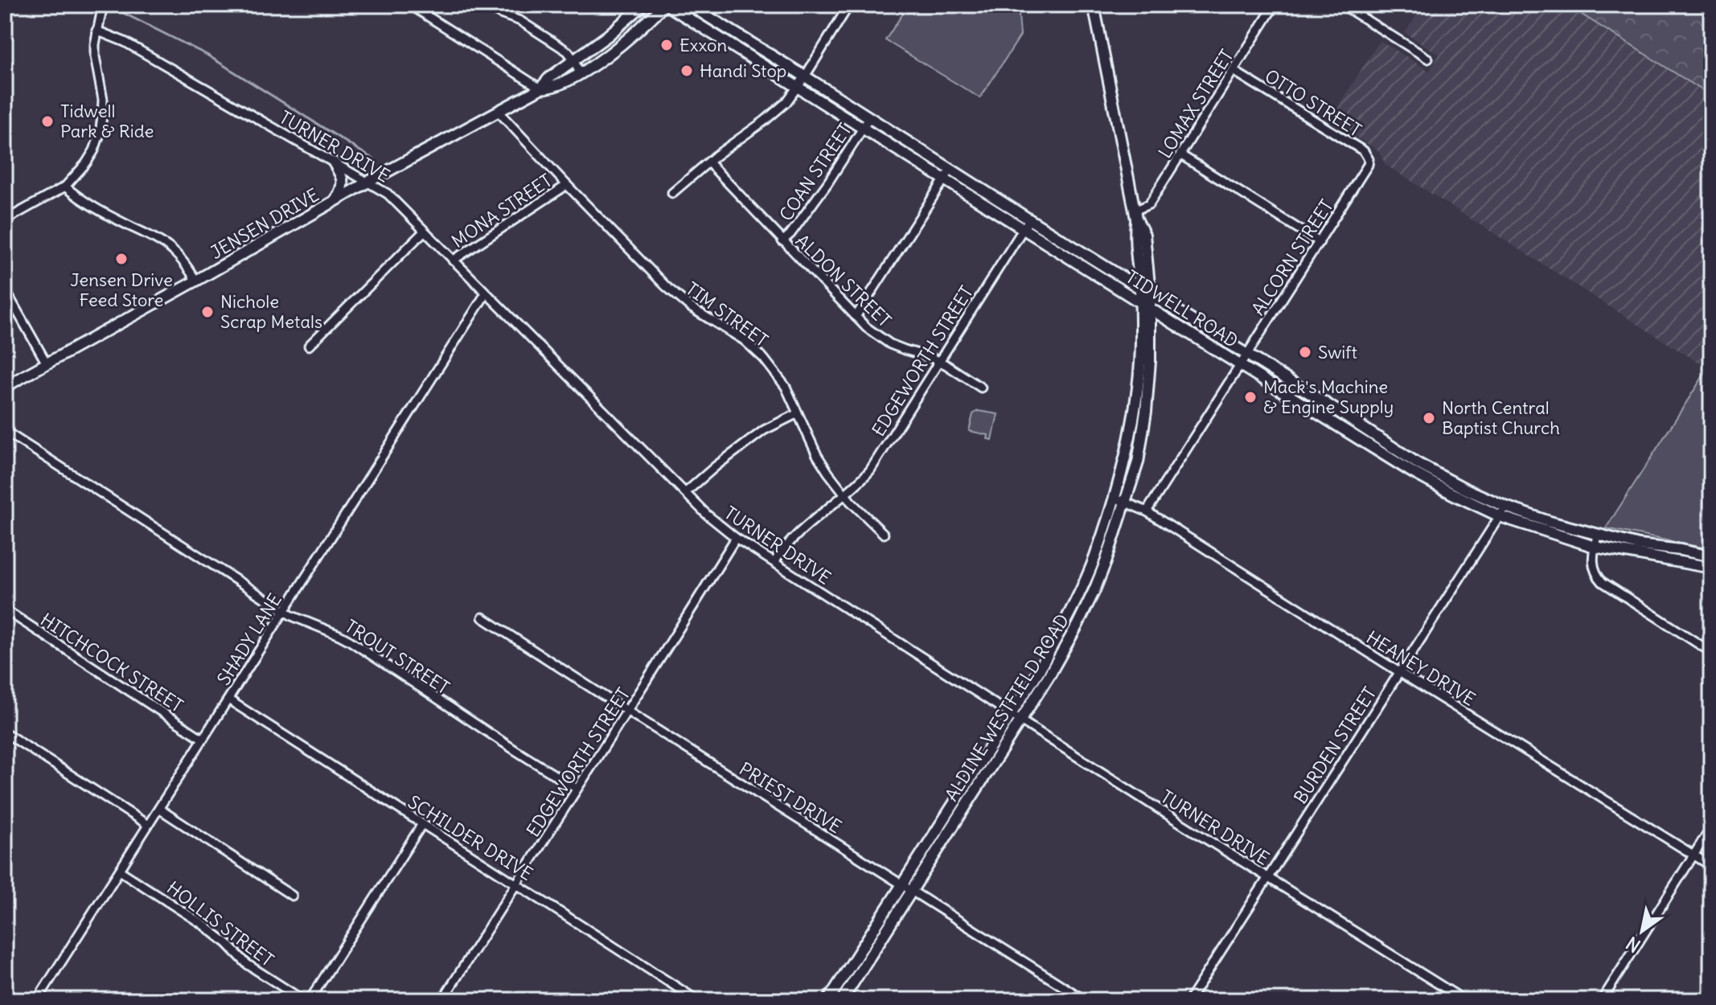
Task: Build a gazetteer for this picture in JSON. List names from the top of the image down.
{
  "streets": {
    "main road": ["JENSEN DRIVE", "TIDWELL ROAD", "ALDINE WESTFIELD ROAD"],
    "street": [
      "OTTO STREET",
      "LOMAX STREET",
      "TURNER DRIVE",
      "COAN STREET",
      "MONA STREET",
      "ALCORN STREET",
      "ALDON STREET",
      "TIM STREET",
      "EDGEWORTH STREET",
      "SHADY LANE",
      "TROUT STREET",
      "HITCHCOCK STREET",
      "HEANEY DRIVE",
      "BURDEN STREET",
      "PRIEST DRIVE",
      "SCHILDER DRIVE",
      "HOLLIS STREET"
    ]
  },
  "crossings": [
    ["OTTO STREET", "LOMAX STREET"],
    ["OTTO STREET", "ALCORN STREET"],
    ["LOMAX STREET", "ALDINE WESTFIELD ROAD"],
    ["TURNER DRIVE", "MONA STREET"],
    ["TURNER DRIVE", "JENSEN DRIVE"],
    ["TURNER DRIVE", "EDGEWORTH STREET"],
    ["TURNER DRIVE", "SHADY LANE"],
    ["TURNER DRIVE", "ALDINE WESTFIELD ROAD"],
    ["TURNER DRIVE", "BURDEN STREET"],
    ["COAN STREET", "ALDON STREET"],
    ["COAN STREET", "TIDWELL ROAD"],
    ["MONA STREET", "TIM STREET"],
    ["JENSEN DRIVE", "TIDWELL ROAD"],
    ["JENSEN DRIVE", "TIM STREET"],
    ["ALCORN STREET", "TIDWELL ROAD"],
    ["ALCORN STREET", "HEANEY DRIVE"],
    ["ALDON STREET", "EDGEWORTH STREET"],
    ["TIDWELL ROAD", "EDGEWORTH STREET"],
    ["TIDWELL ROAD", "ALDINE WESTFIELD ROAD"],
    ["TIDWELL ROAD", "BURDEN STREET"],
    ["TIM STREET", "EDGEWORTH STREET"],
    ["EDGEWORTH STREET", "TROUT STREET"],
    ["EDGEWORTH STREET", "PRIEST DRIVE"],
    ["EDGEWORTH STREET", "SCHILDER DRIVE"],
    ["SHADY LANE", "TROUT STREET"],
    ["SHADY LANE", "HITCHCOCK STREET"],
    ["SHADY LANE", "SCHILDER DRIVE"],
    ["SHADY LANE", "HOLLIS STREET"],
    ["HEANEY DRIVE", "ALDINE WESTFIELD ROAD"],
    ["HEANEY DRIVE", "BURDEN STREET"],
    ["ALDINE WESTFIELD ROAD", "PRIEST DRIVE"]
  ],
  "places": [
    "Exxon",
    "Handi Stop",
    "Tidwell Park & Ride",
    "Jensen Drive Feed Store",
    "Nichole Scrap Metals",
    "Swift",
    "Mack's Machine & Engine Supply",
    "North Central Baptist Church"
  ],
  "north": "bottom left"
}
